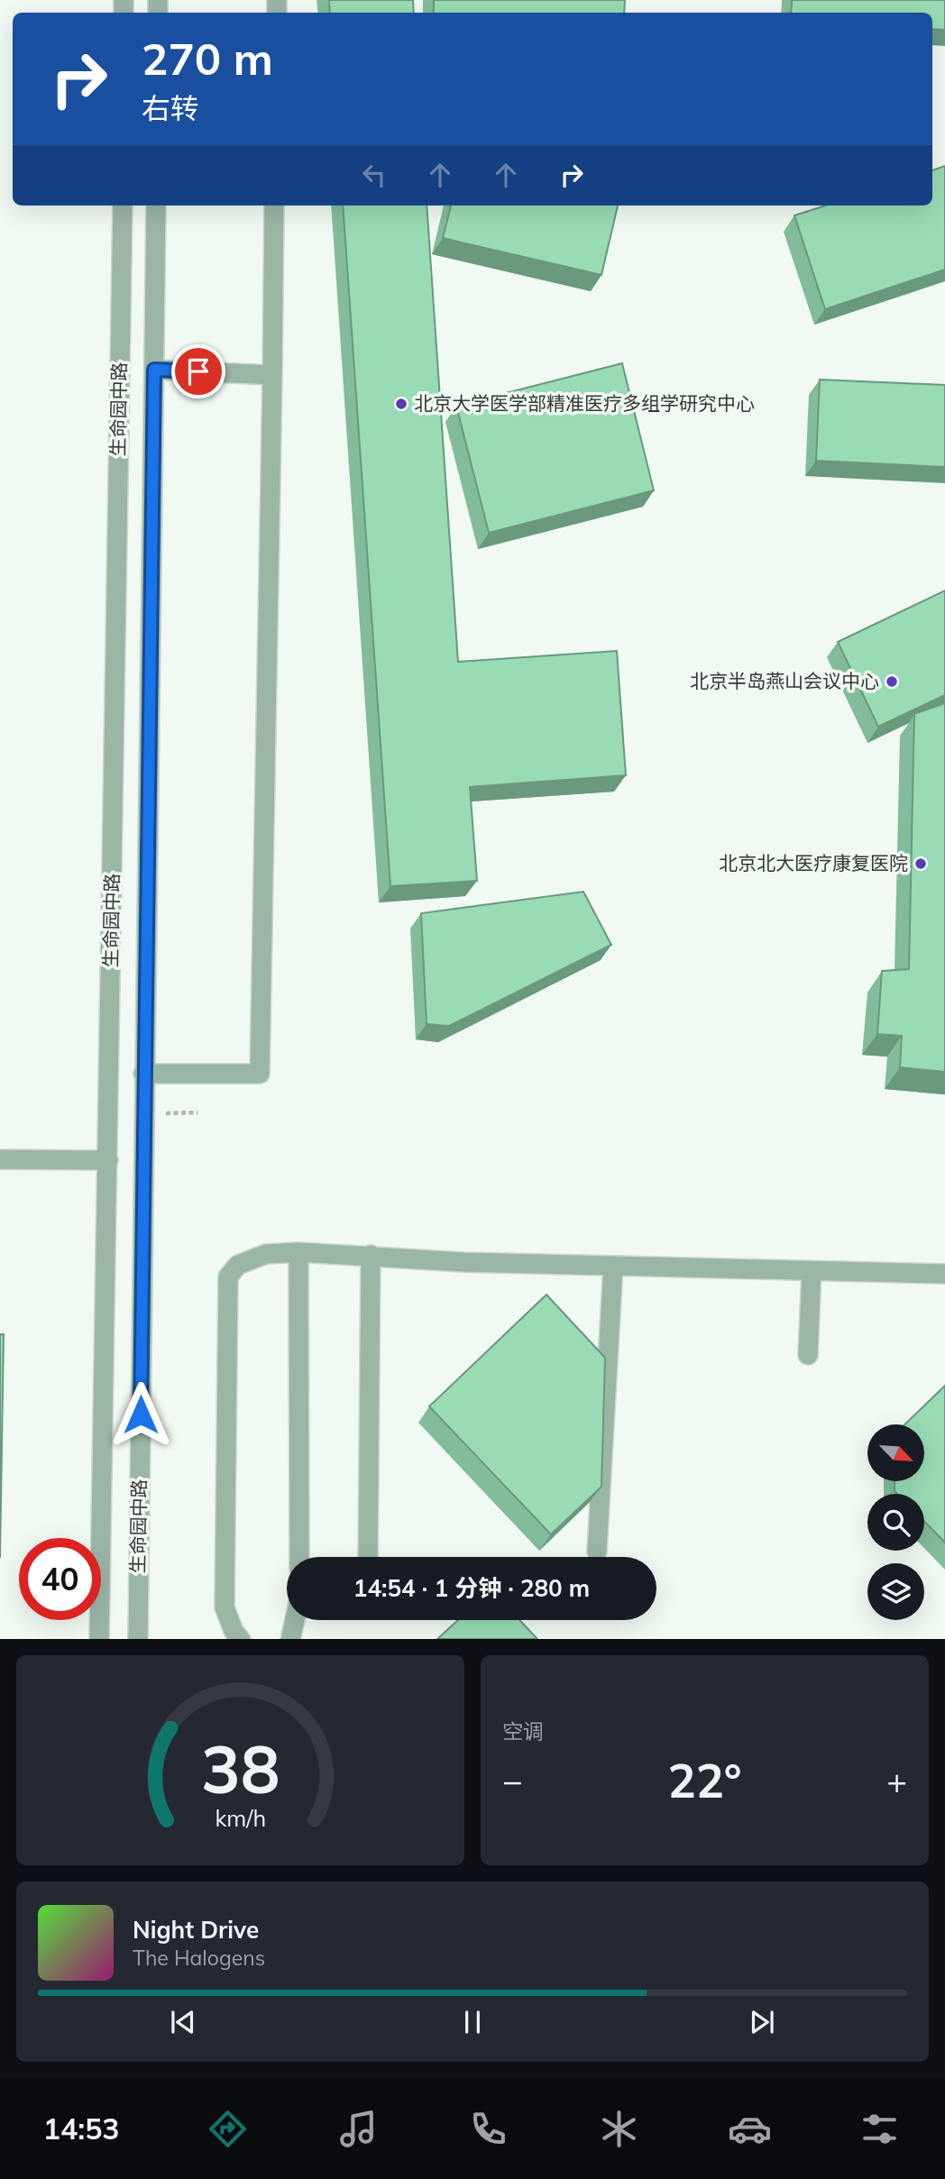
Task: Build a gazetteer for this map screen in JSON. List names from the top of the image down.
{
  "streets": {
    "street": ["生命园中路"]
  },
  "places": ["北京大学医学部精准医疗多组学研究中心", "北京半岛燕山会议中心", "北京北大医疗康复医院"],
  "north": "bottom right",
  "page": {
    "turn": ["270 m", "右转"],
    "limit": "40",
    "trip": "14:54 · 1 分钟 · 280 m",
    "tile": "空调",
    "heat": ["−", "22°", "+"],
    "song": ["Night Drive", "The Halogens"],
    "tabs": "14:53",
    "gauge": ["38", "km/h"]
  }
}
